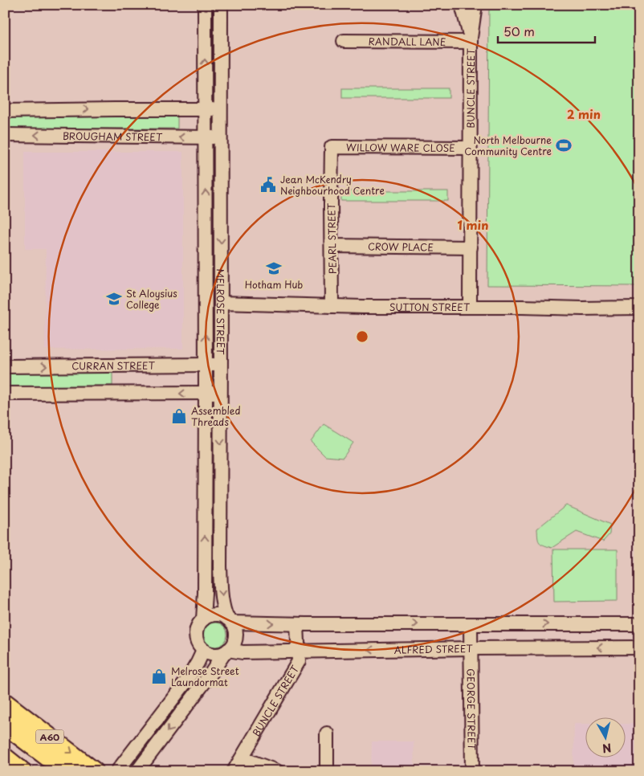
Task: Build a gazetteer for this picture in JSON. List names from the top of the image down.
{
  "streets": {
    "highway": ["A60"],
    "street": [
      "RANDALL LANE",
      "BUNCLE STREET",
      "BROUGHAM STREET",
      "WILLOW WARE CLOSE",
      "PEARL STREET",
      "CROW PLACE",
      "SUTTON STREET",
      "MELROSE STREET",
      "CURRAN STREET",
      "ALFRED STREET",
      "GEORGE STREET"
    ]
  },
  "crossings": [
    ["RANDALL LANE", "BUNCLE STREET"],
    ["BUNCLE STREET", "WILLOW WARE CLOSE"],
    ["BUNCLE STREET", "CROW PLACE"],
    ["BUNCLE STREET", "SUTTON STREET"],
    ["BUNCLE STREET", "ALFRED STREET"],
    ["BROUGHAM STREET", "MELROSE STREET"],
    ["WILLOW WARE CLOSE", "PEARL STREET"],
    ["PEARL STREET", "CROW PLACE"],
    ["PEARL STREET", "SUTTON STREET"],
    ["SUTTON STREET", "MELROSE STREET"],
    ["MELROSE STREET", "CURRAN STREET"],
    ["MELROSE STREET", "ALFRED STREET"],
    ["ALFRED STREET", "GEORGE STREET"]
  ],
  "places": {
    "sports": ["North Melbourne Community Centre"],
    "public building": ["Jean McKendry Neighbourhood Centre"],
    "school or university": ["Hotham Hub", "St Aloysius College"],
    "shop": ["Assembled Threads", "Melrose Street Laundormat"]
  },
  "scale_bar": "50 m",
  "north": "bottom",
  "rings": ["2 min", "1 min"]
}
